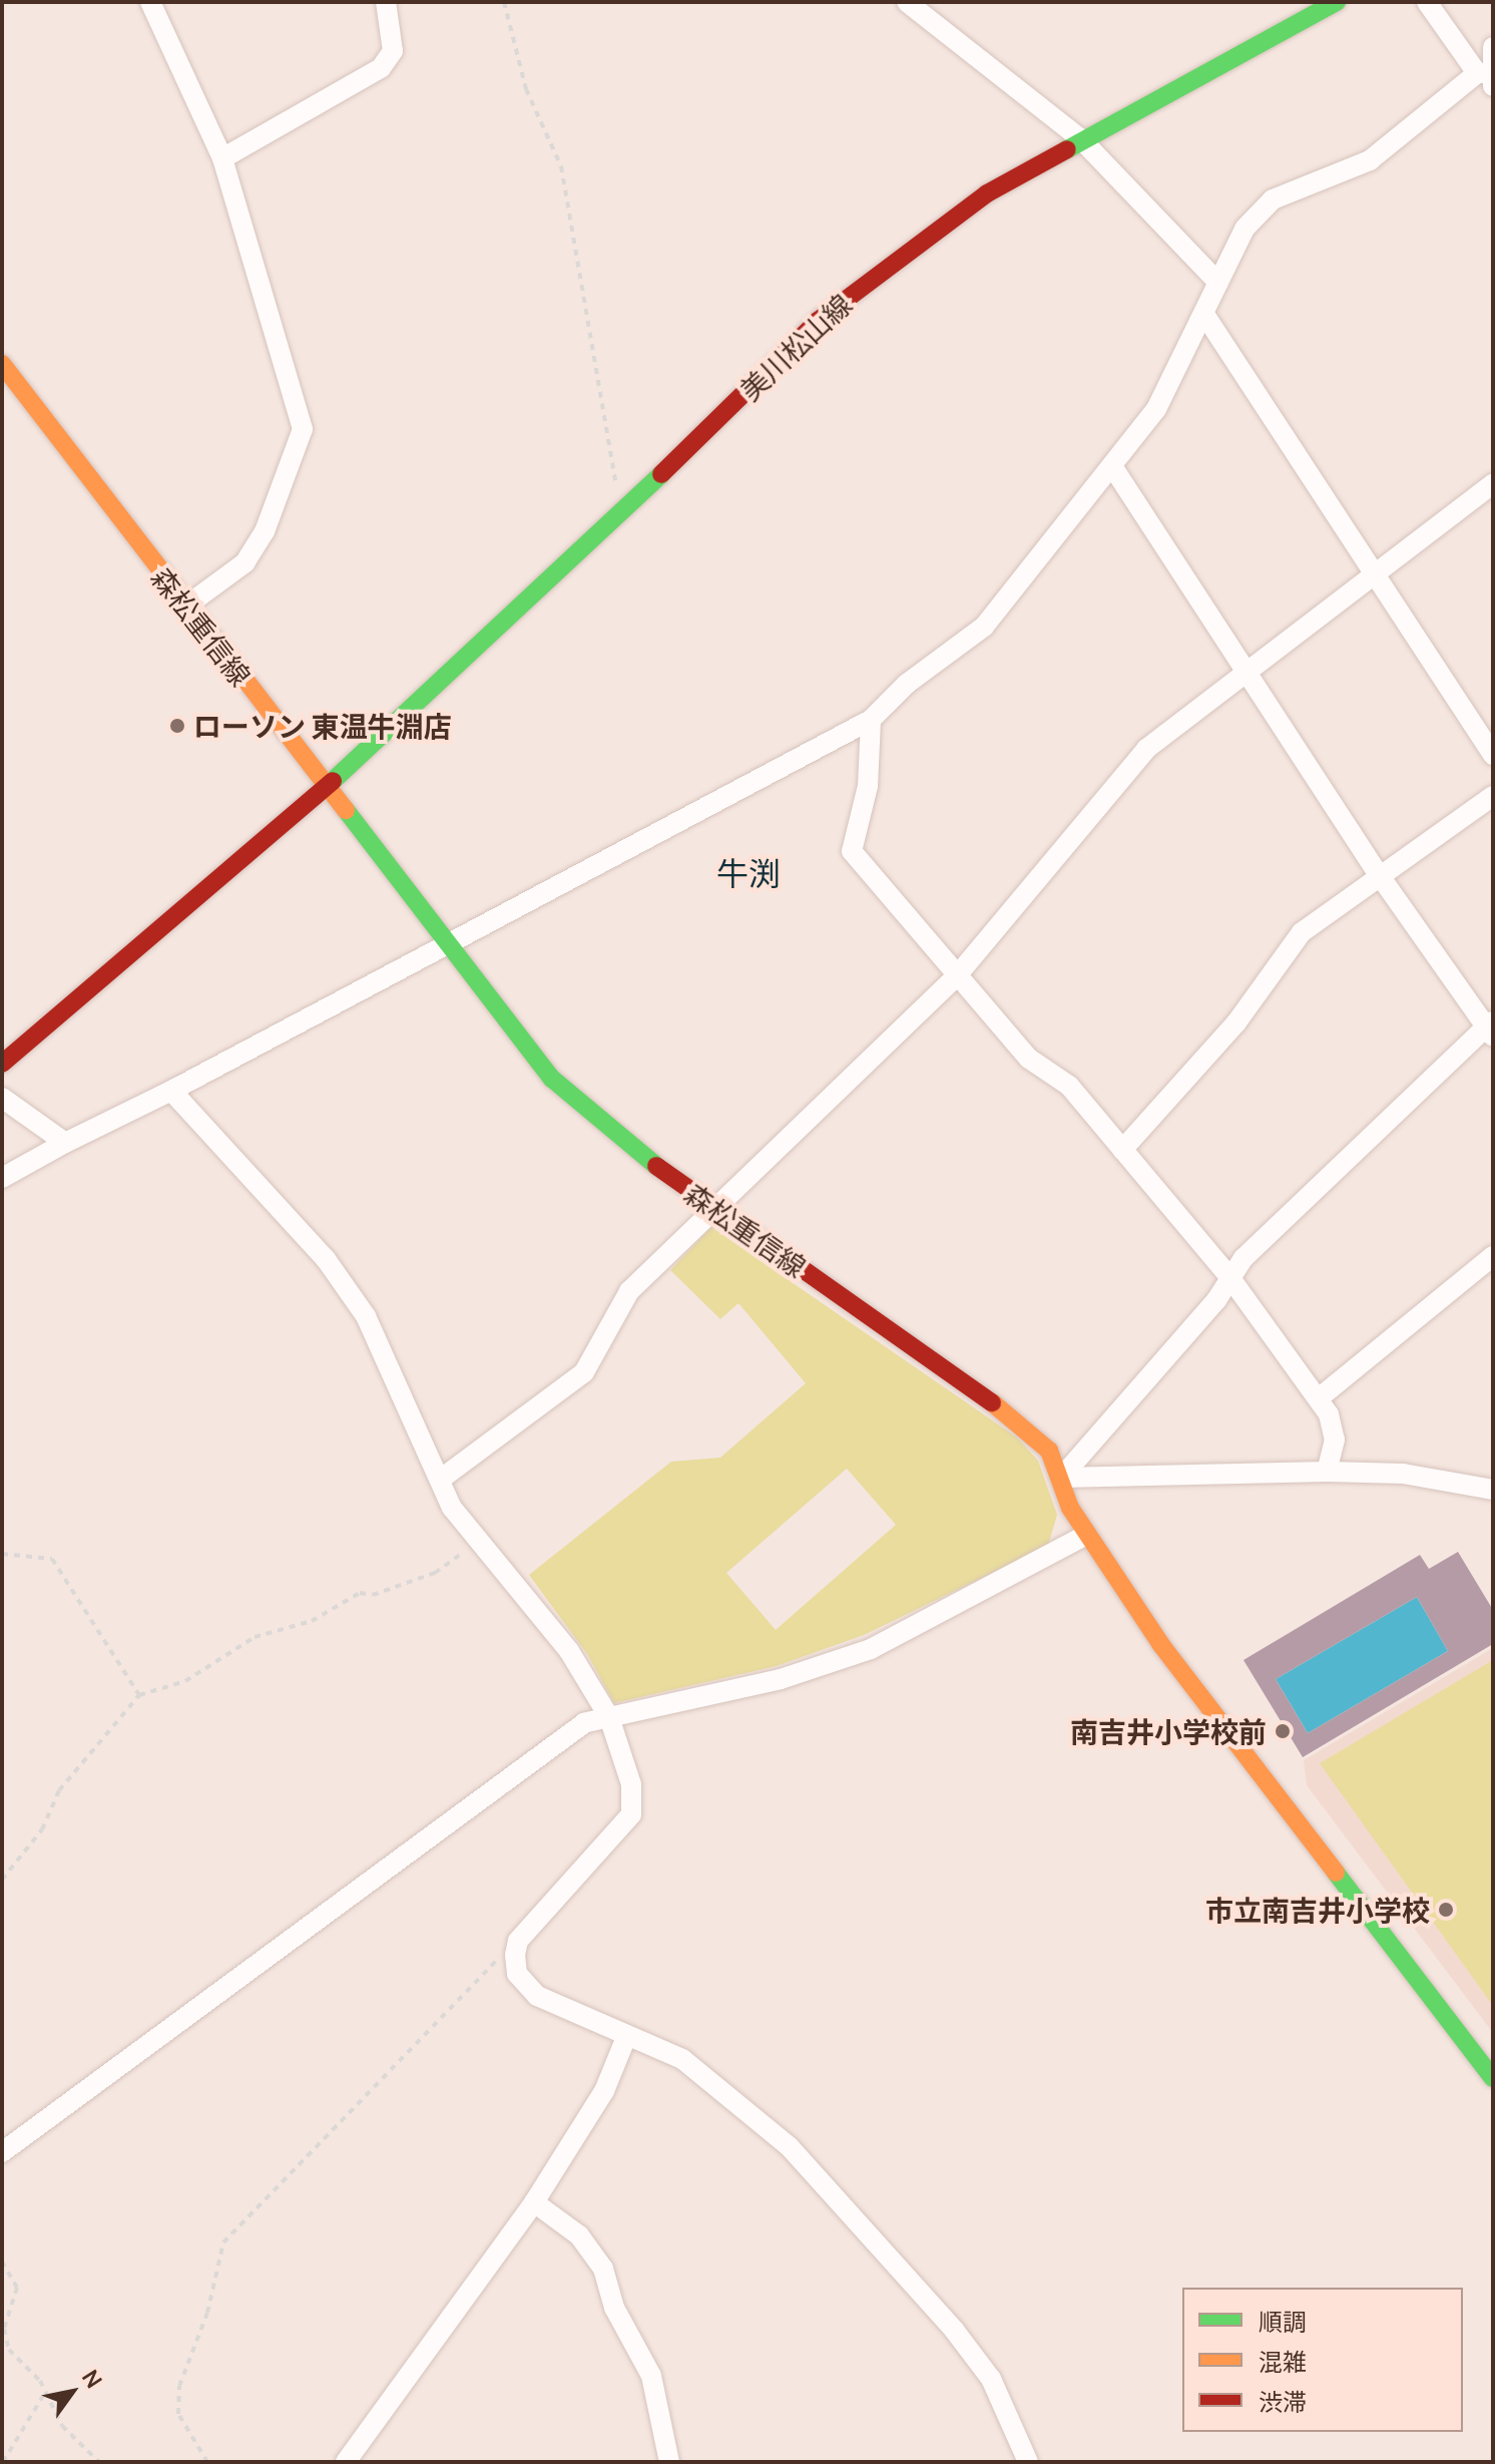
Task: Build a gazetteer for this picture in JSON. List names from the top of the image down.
{
  "streets": {
    "main road": ["美川松山線", "森松重信線"]
  },
  "crossings": [
    ["美川松山線", "森松重信線"]
  ],
  "districts": ["牛渕"],
  "places": ["ローソン 東温牛淵店", "南吉井小学校前", "市立南吉井小学校"],
  "legend": ["順調", "混雑", "渋滞"],
  "north": "top right"
}
